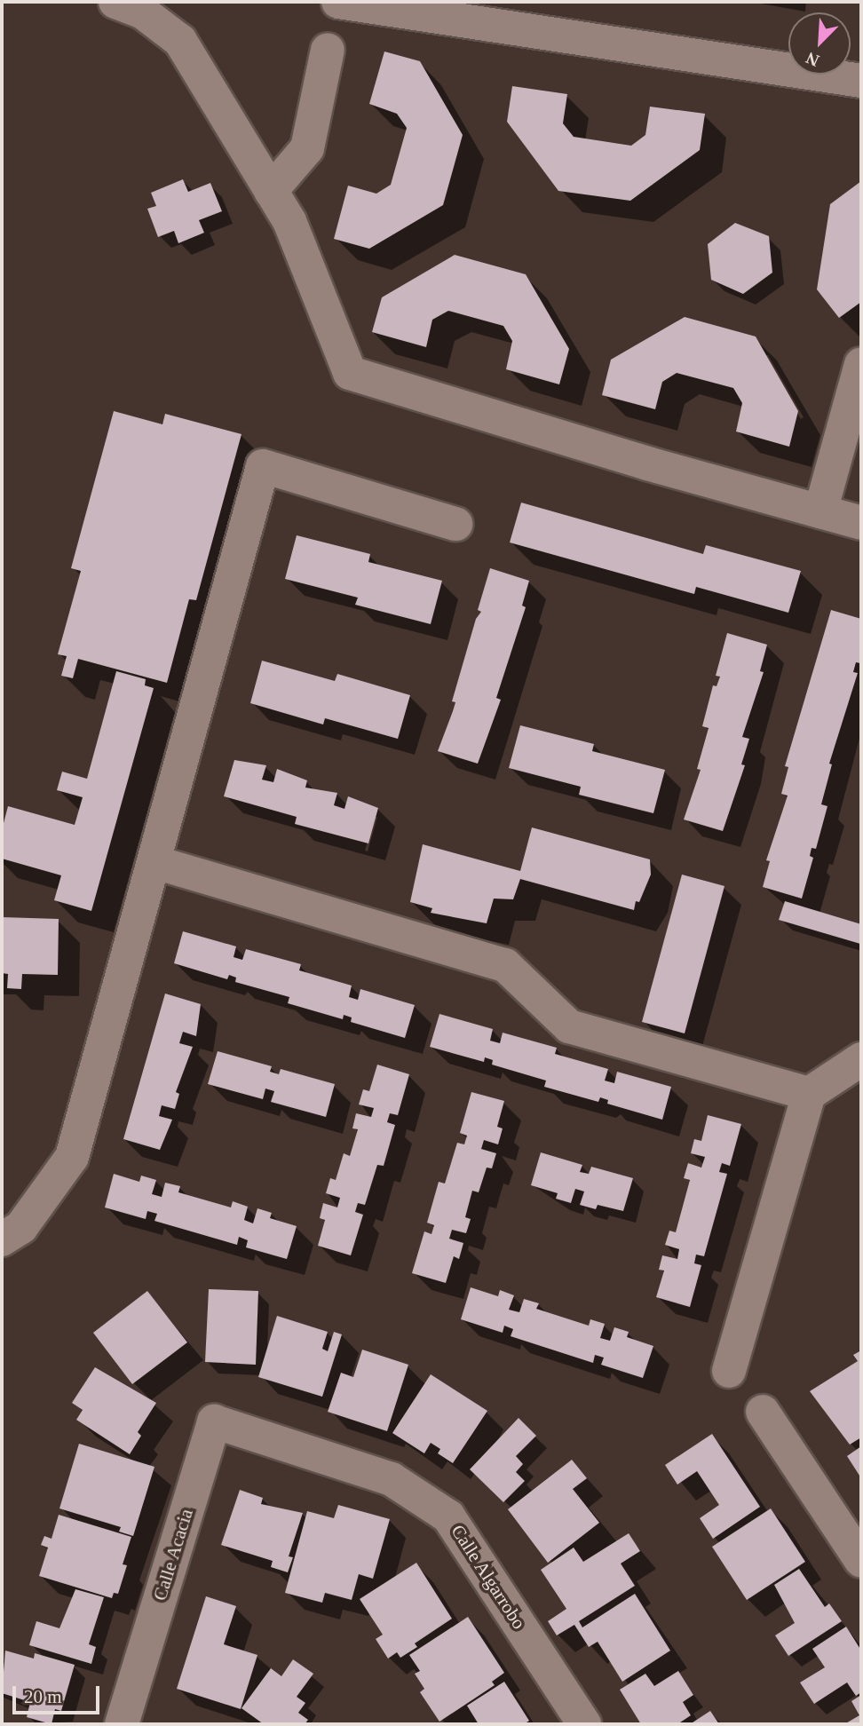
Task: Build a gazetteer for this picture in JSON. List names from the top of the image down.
{
  "streets": {
    "street": ["Calle Acacia", "Calle Algarrobo"]
  },
  "crossings": [
    ["Calle Acacia", "Calle Algarrobo"]
  ],
  "scale_bar": "20 m",
  "north": "bottom left"
}
